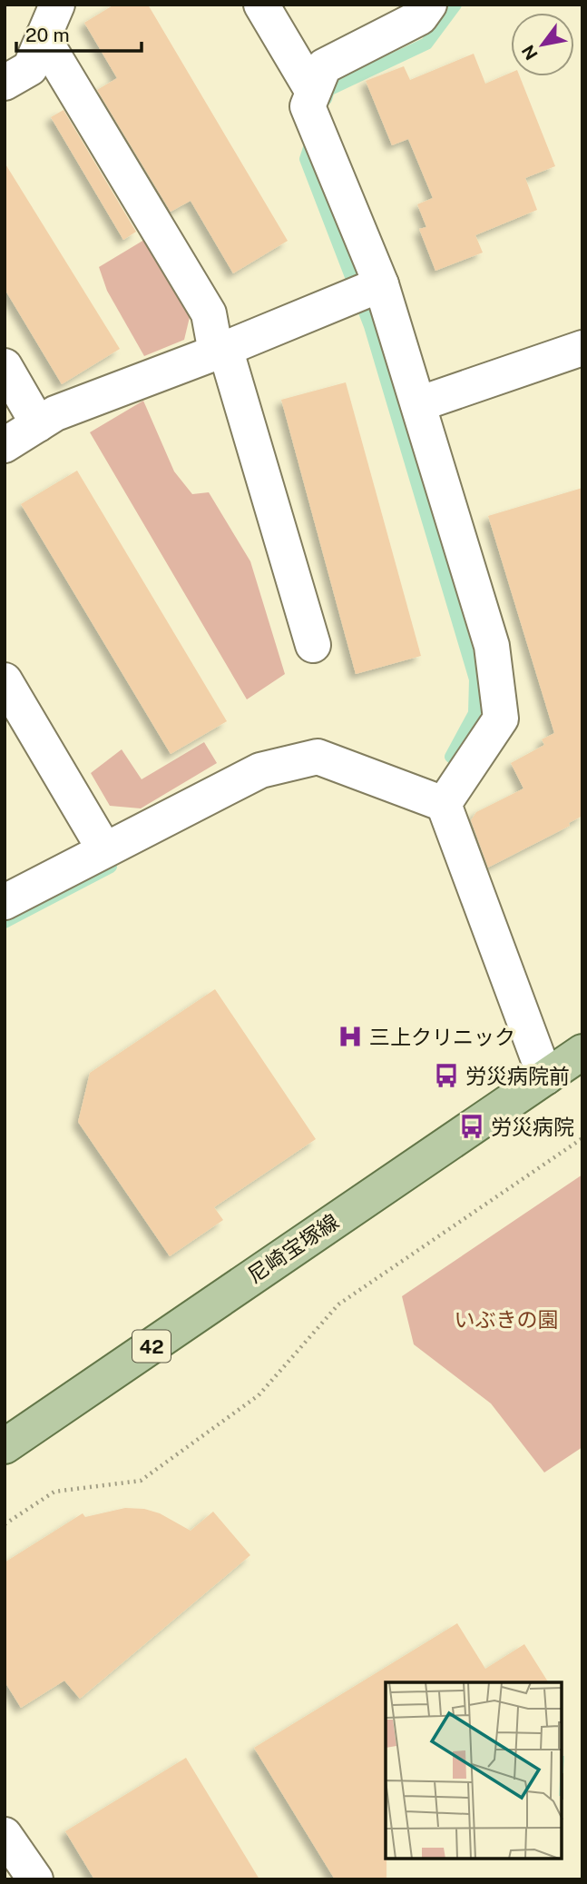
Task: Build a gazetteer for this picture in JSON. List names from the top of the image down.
{
  "streets": {
    "main road": ["尼崎宝塚線", "42"]
  },
  "parks": ["いぶきの園"],
  "places": {
    "hospital": ["三上クリニック"],
    "bus stop": ["労災病院前", "労災病院"]
  },
  "scale_bar": "20 m",
  "north": "bottom left"
}
